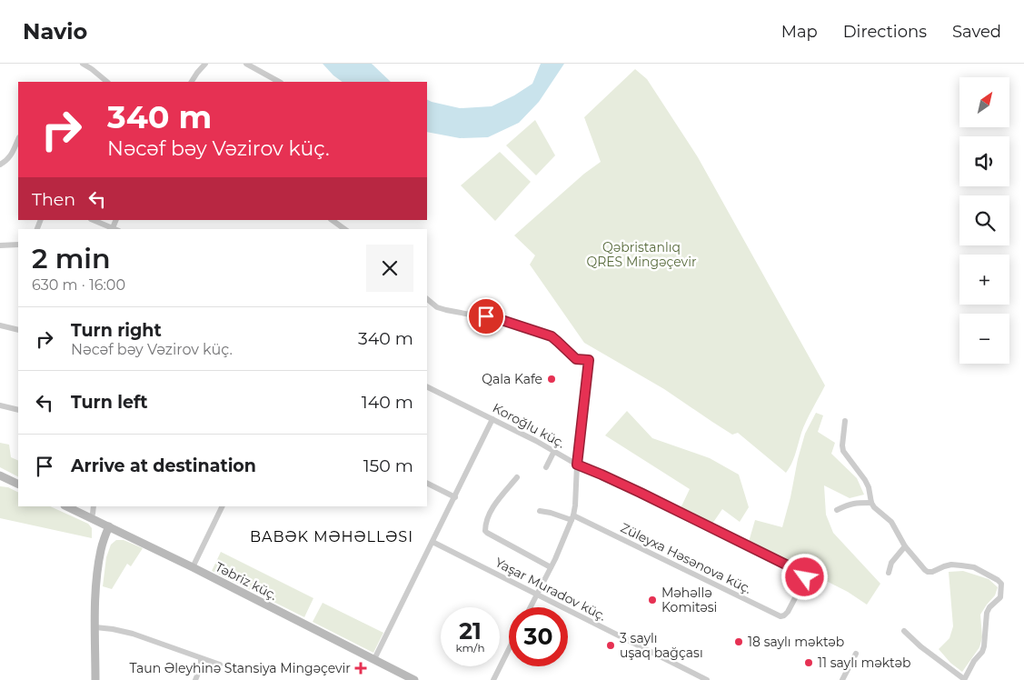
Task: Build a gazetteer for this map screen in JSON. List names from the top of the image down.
{
  "streets": {
    "main road": ["Təbriz küç."],
    "street": ["Koroğlu küç.", "Züleyxa Həsənova küç.", "Yaşar Muradov küç."]
  },
  "crossings": [
    ["Koroğlu küç.", "Züleyxa Həsənova küç."]
  ],
  "districts": ["BABƏK MƏHƏLLƏSI"],
  "parks": ["Qəbristanlıq QRES Mingəçevir"],
  "places": {
    "other": [
      "Qala Kafe",
      "Məhəllə Komitəsi",
      "18 saylı məktəb",
      "3 saylı uşaq bağçası",
      "11 saylı məktəb"
    ],
    "health": ["Taun Əleyhinə Stansiya Mingəçevir"]
  },
  "north": "top right",
  "page": {
    "header": "Navio",
    "nav": ["Map", "Directions", "Saved"],
    "map_buttons": ["+", "−"],
    "turn": ["340 m", "Nəcəf bəy Vəzirov küç."],
    "then": "Then",
    "heading": ["2 min", "630 m · 16:00"],
    "list": [
      {
        "name": "Turn right",
        "note": "Nəcəf bəy Vəzirov küç.",
        "value": "340 m"
      },
      {
        "name": "Turn left",
        "value": "140 m"
      },
      {
        "name": "Arrive at destination",
        "value": "150 m"
      }
    ],
    "speed": "21 km/h",
    "limit": "30"
  }
}
